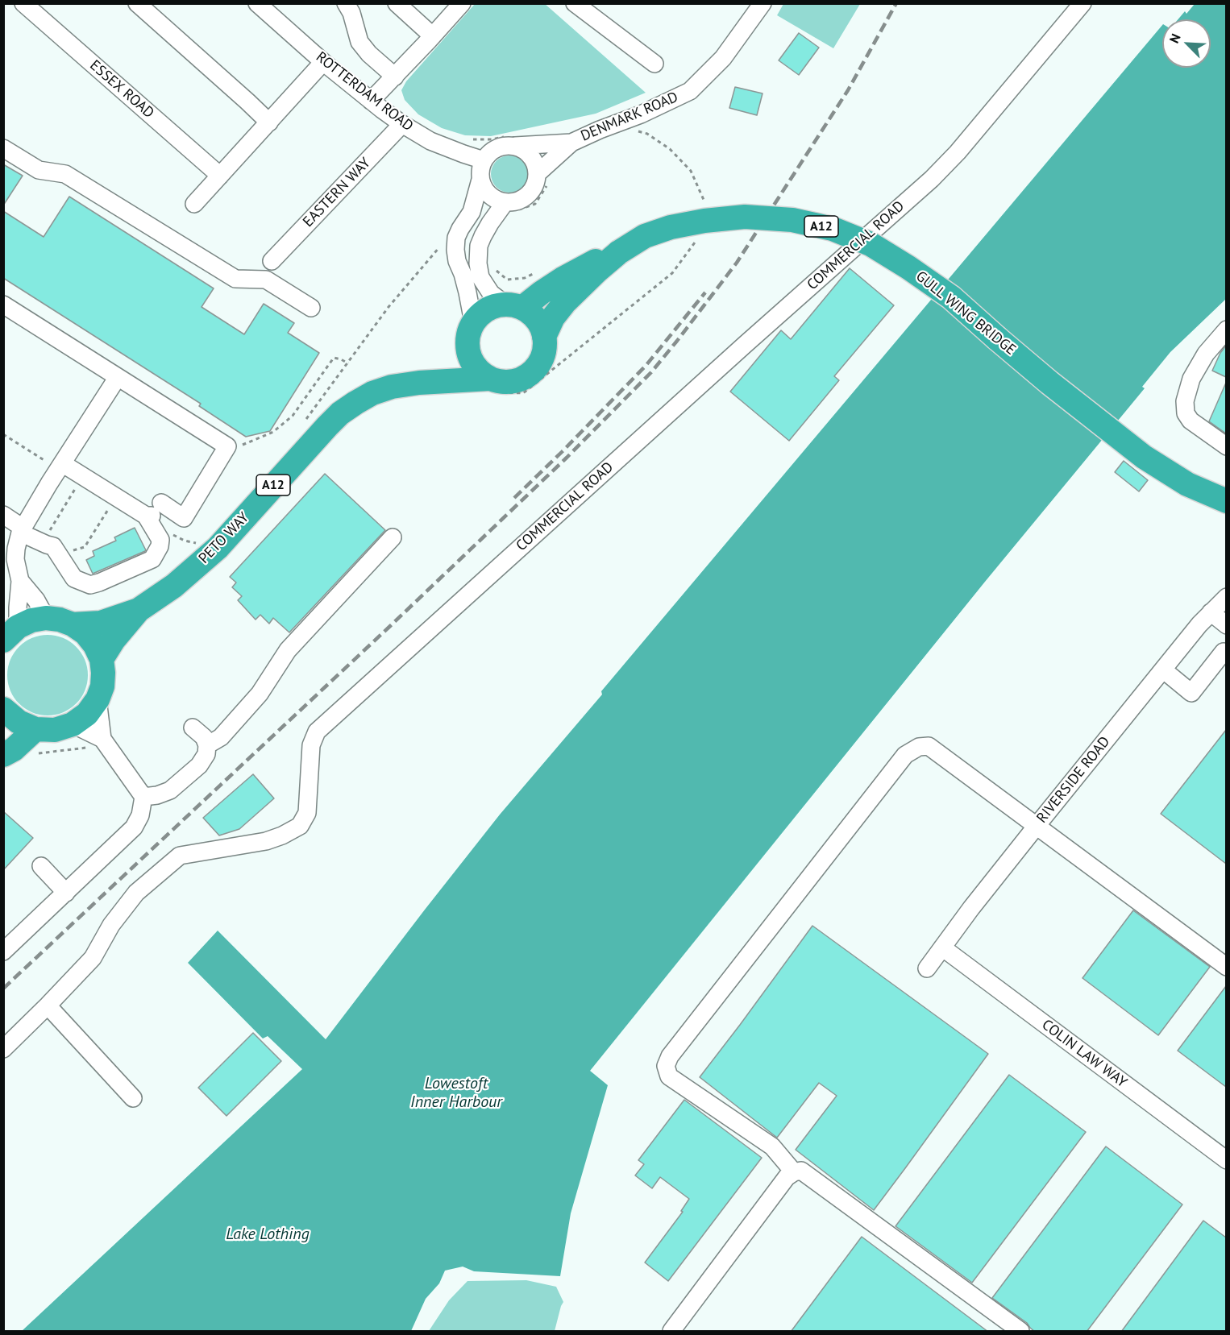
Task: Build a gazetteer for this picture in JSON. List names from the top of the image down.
{
  "streets": {
    "highway": ["A12", "GULL WING BRIDGE", "PETO WAY"],
    "street": [
      "ESSEX ROAD",
      "ROTTERDAM ROAD",
      "DENMARK ROAD",
      "EASTERN WAY",
      "COMMERCIAL ROAD",
      "RIVERSIDE ROAD",
      "COLIN LAW WAY"
    ]
  },
  "crossings": [
    ["ROTTERDAM ROAD", "DENMARK ROAD"],
    ["ROTTERDAM ROAD", "EASTERN WAY"],
    ["A12", "GULL WING BRIDGE"],
    ["A12", "PETO WAY"],
    ["RIVERSIDE ROAD", "COLIN LAW WAY"]
  ],
  "water": ["Lowestoft Inner Harbour", "Lake Lothing"],
  "north": "top left"
}
